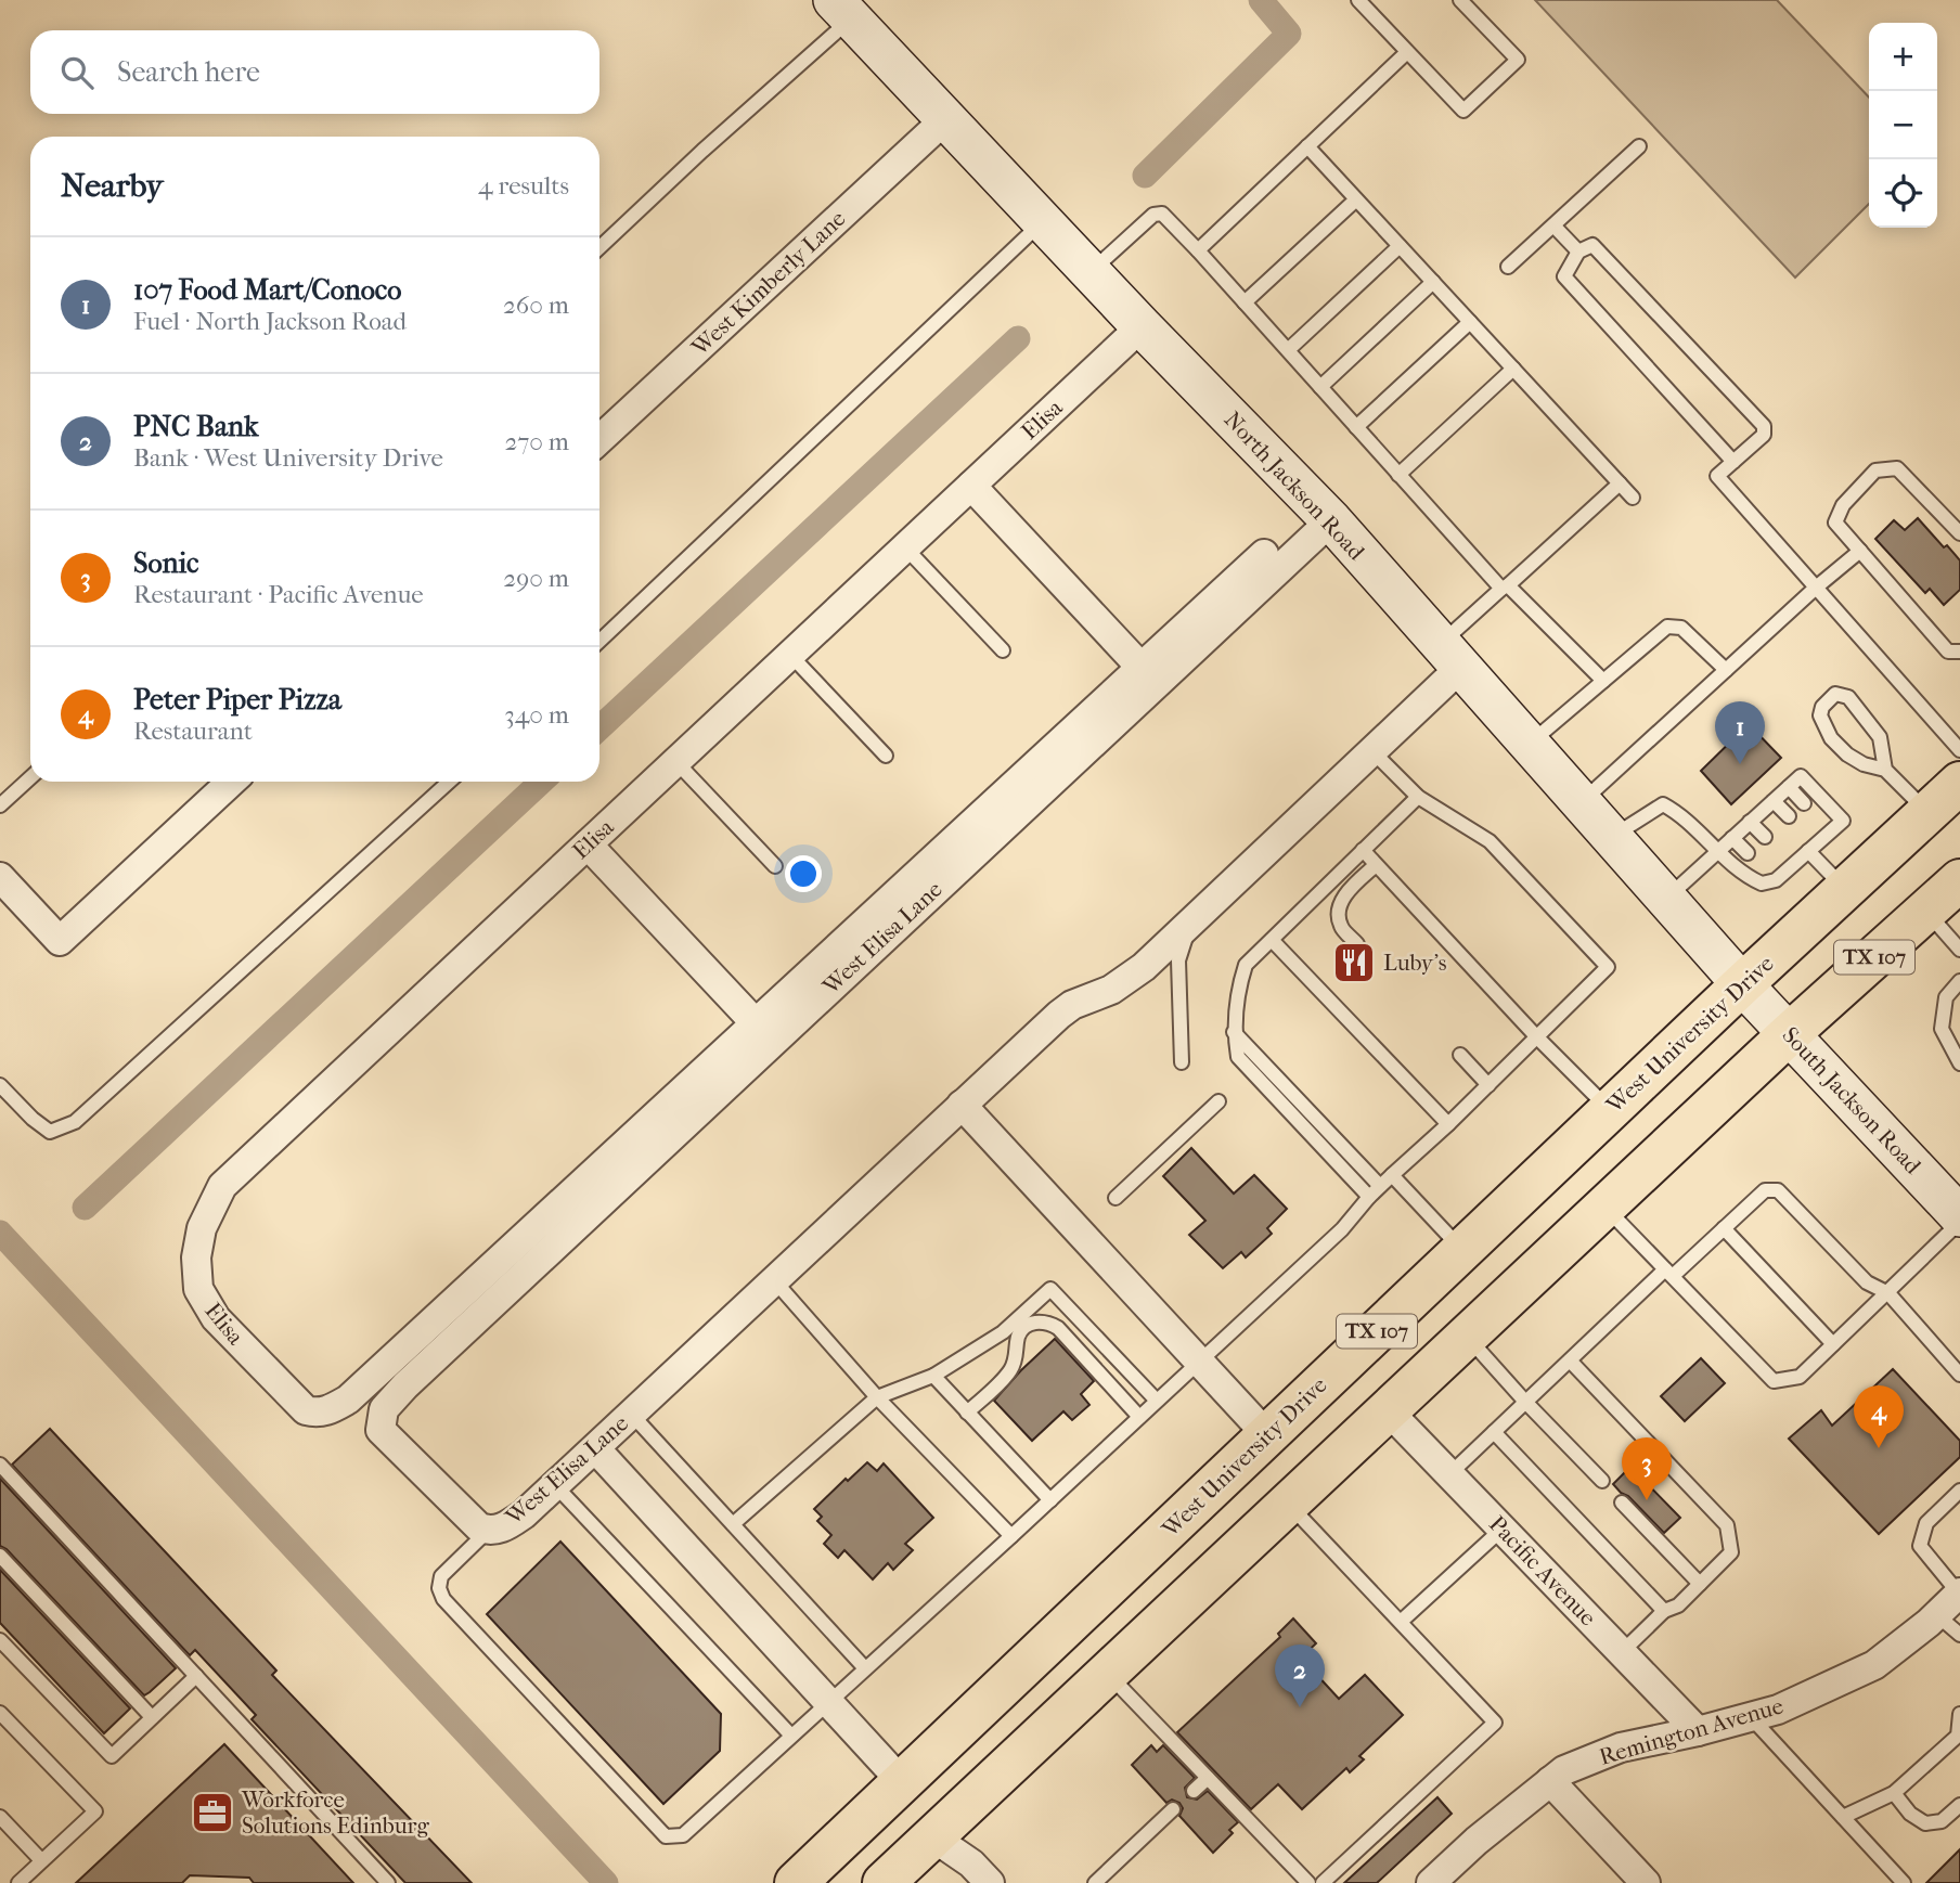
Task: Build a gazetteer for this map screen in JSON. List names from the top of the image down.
{
  "streets": {
    "main road": [
      "North Jackson Road",
      "TX 107",
      "West University Drive",
      "South Jackson Road"
    ],
    "street": [
      "West Kimberly Lane",
      "Elisa",
      "West Elisa Lane",
      "Pacific Avenue",
      "Remington Avenue"
    ]
  },
  "crossings": [
    ["West Kimberly Lane", "North Jackson Road"],
    ["Elisa", "North Jackson Road"],
    ["North Jackson Road", "West Elisa Lane"],
    ["North Jackson Road", "West University Drive"],
    ["North Jackson Road", "South Jackson Road"],
    ["TX 107", "South Jackson Road"],
    ["TX 107", "Pacific Avenue"],
    ["West University Drive", "South Jackson Road"],
    ["Pacific Avenue", "Remington Avenue"]
  ],
  "places": {
    "restaurant": ["Luby's"],
    "office": ["Workforce Solutions Edinburg"]
  },
  "page": {
    "map_buttons": ["+", "−"],
    "search": "Search here",
    "heading": ["Nearby", "4 results"],
    "list": [
      {
        "mark": "1",
        "name": "107 Food Mart/Conoco",
        "note": "Fuel · North Jackson Road",
        "value": "260 m"
      },
      {
        "mark": "2",
        "name": "PNC Bank",
        "note": "Bank · West University Drive",
        "value": "270 m"
      },
      {
        "mark": "3",
        "name": "Sonic",
        "note": "Restaurant · Pacific Avenue",
        "value": "290 m"
      },
      {
        "mark": "4",
        "name": "Peter Piper Pizza",
        "note": "Restaurant",
        "value": "340 m"
      }
    ],
    "pins": [
      "1",
      "4",
      "3",
      "2"
    ]
  }
}
